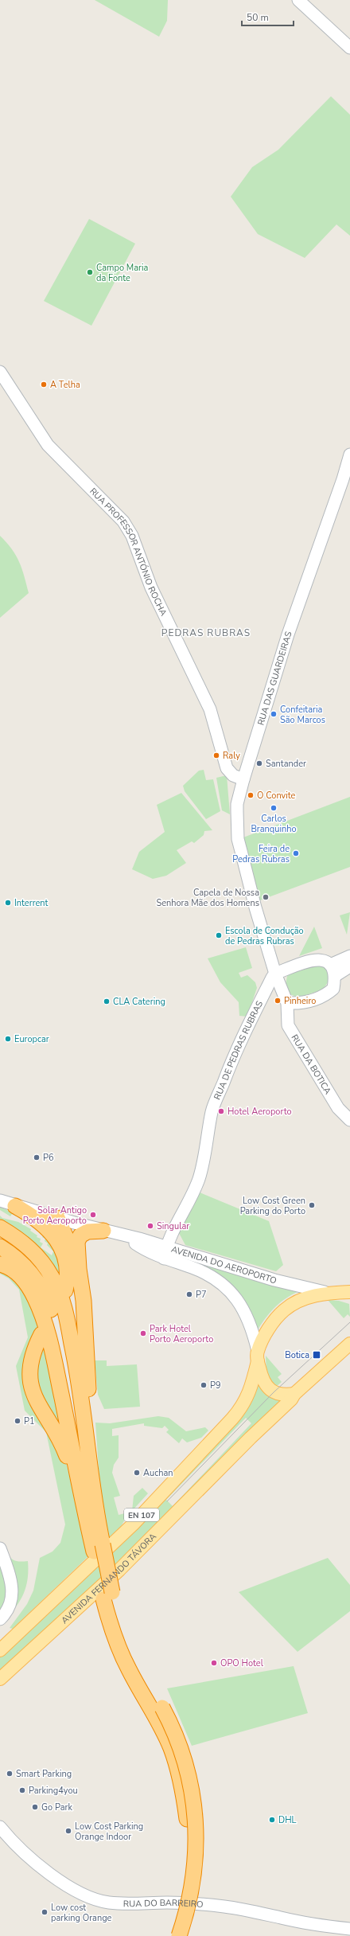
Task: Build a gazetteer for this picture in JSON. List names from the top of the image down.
{
  "streets": {
    "main road": [
      "RUA PROFESSOR ANTÓNIO ROCHA",
      "RUA DAS GUARDEIRAS",
      "RUA DE PEDRAS RUBRAS",
      "RUA DA BOTICA",
      "AVENIDA DO AEROPORTO",
      "EN 107",
      "AVENIDA FERNANDO TÁVORA",
      "RUA DO BARREIRO"
    ]
  },
  "crossings": [
    ["RUA PROFESSOR ANTÓNIO ROCHA", "RUA DAS GUARDEIRAS"],
    ["RUA DAS GUARDEIRAS", "RUA DE PEDRAS RUBRAS"],
    ["RUA DAS GUARDEIRAS", "RUA DA BOTICA"],
    ["RUA DE PEDRAS RUBRAS", "RUA DA BOTICA"],
    ["RUA DE PEDRAS RUBRAS", "AVENIDA DO AEROPORTO"],
    ["AVENIDA DO AEROPORTO", "EN 107"]
  ],
  "districts": ["PEDRAS RUBRAS"],
  "places": {
    "other": [
      "Campo Maria da Fonte",
      "A Telha",
      "Confeitaria São Marcos",
      "Raly",
      "Santander",
      "O Convite",
      "Carlos Branquinho",
      "Feira de Pedras Rubras",
      "Capela de Nossa Senhora Mãe dos Homens",
      "Interrent",
      "Escola de Condução de Pedras Rubras",
      "Pinheiro",
      "CLA Catering",
      "Europcar",
      "Hotel Aeroporto",
      "P6",
      "Low Cost Green Parking do Porto",
      "Solar Antigo Porto Aeroporto",
      "Singular",
      "P7",
      "Park Hotel Porto Aeroporto",
      "P9",
      "P1",
      "Auchan",
      "OPO Hotel",
      "Smart Parking",
      "Parking4you",
      "Go Park",
      "DHL",
      "Low Cost Parking Orange Indoor",
      "Low cost parking Orange"
    ],
    "transit": ["Botica"]
  },
  "scale_bar": "50 m"
}
